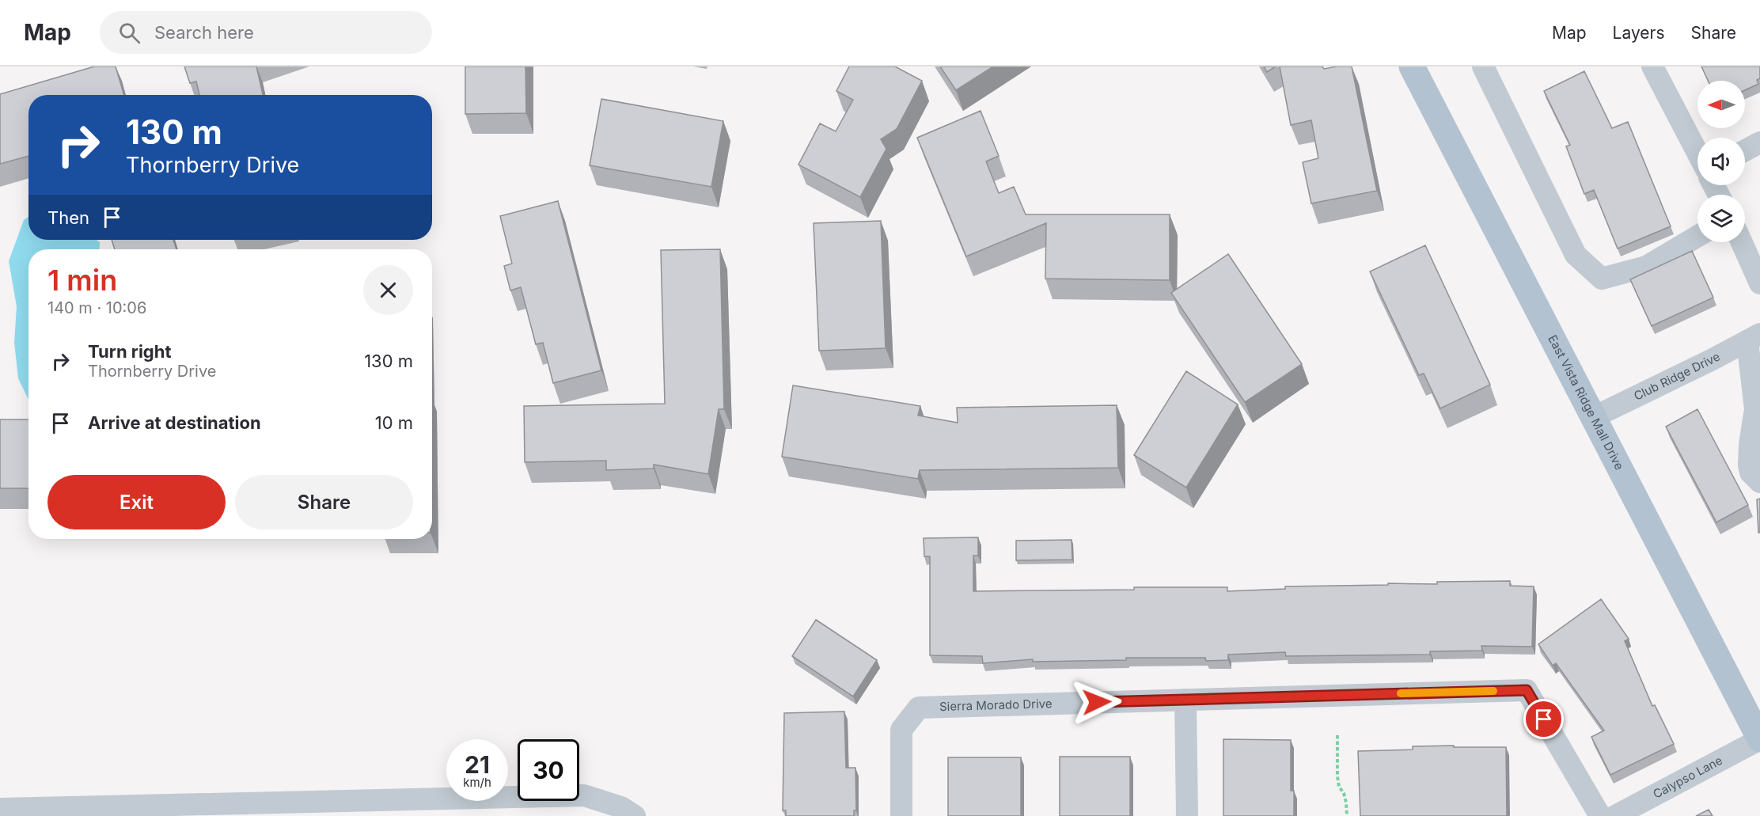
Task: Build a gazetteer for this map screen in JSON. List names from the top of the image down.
{
  "streets": {
    "main road": ["East Vista Ridge Mall Drive"],
    "street": ["Club Ridge Drive", "Sierra Morado Drive", "Calypso Lane"]
  },
  "crossings": [
    ["Club Ridge Drive", "East Vista Ridge Mall Drive"],
    ["East Vista Ridge Mall Drive", "Calypso Lane"]
  ],
  "north": "left",
  "page": {
    "header": "Map",
    "search": "Search here",
    "nav": ["Map", "Layers", "Share"],
    "turn": ["130 m", "Thornberry Drive"],
    "then": "Then",
    "heading": ["1 min", "140 m · 10:06"],
    "list": [
      {
        "name": "Turn right",
        "note": "Thornberry Drive",
        "value": "130 m"
      },
      {
        "name": "Arrive at destination",
        "value": "10 m"
      }
    ],
    "buttons": ["Exit", "Share"],
    "speed": "21 km/h",
    "limit": "30"
  }
}
